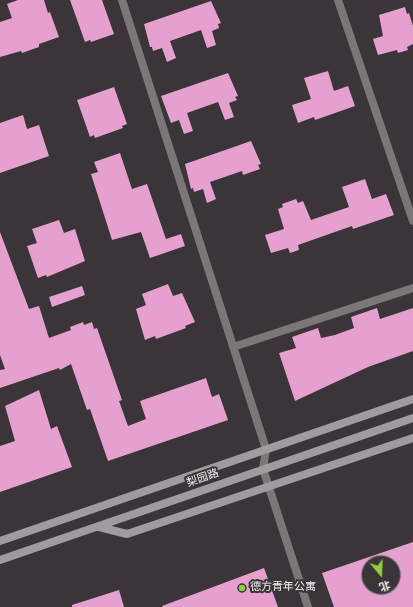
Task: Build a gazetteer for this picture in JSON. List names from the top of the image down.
{
  "streets": {
    "main road": ["梨园路"]
  },
  "places": ["德方青年公寓"],
  "north": "bottom"
}
